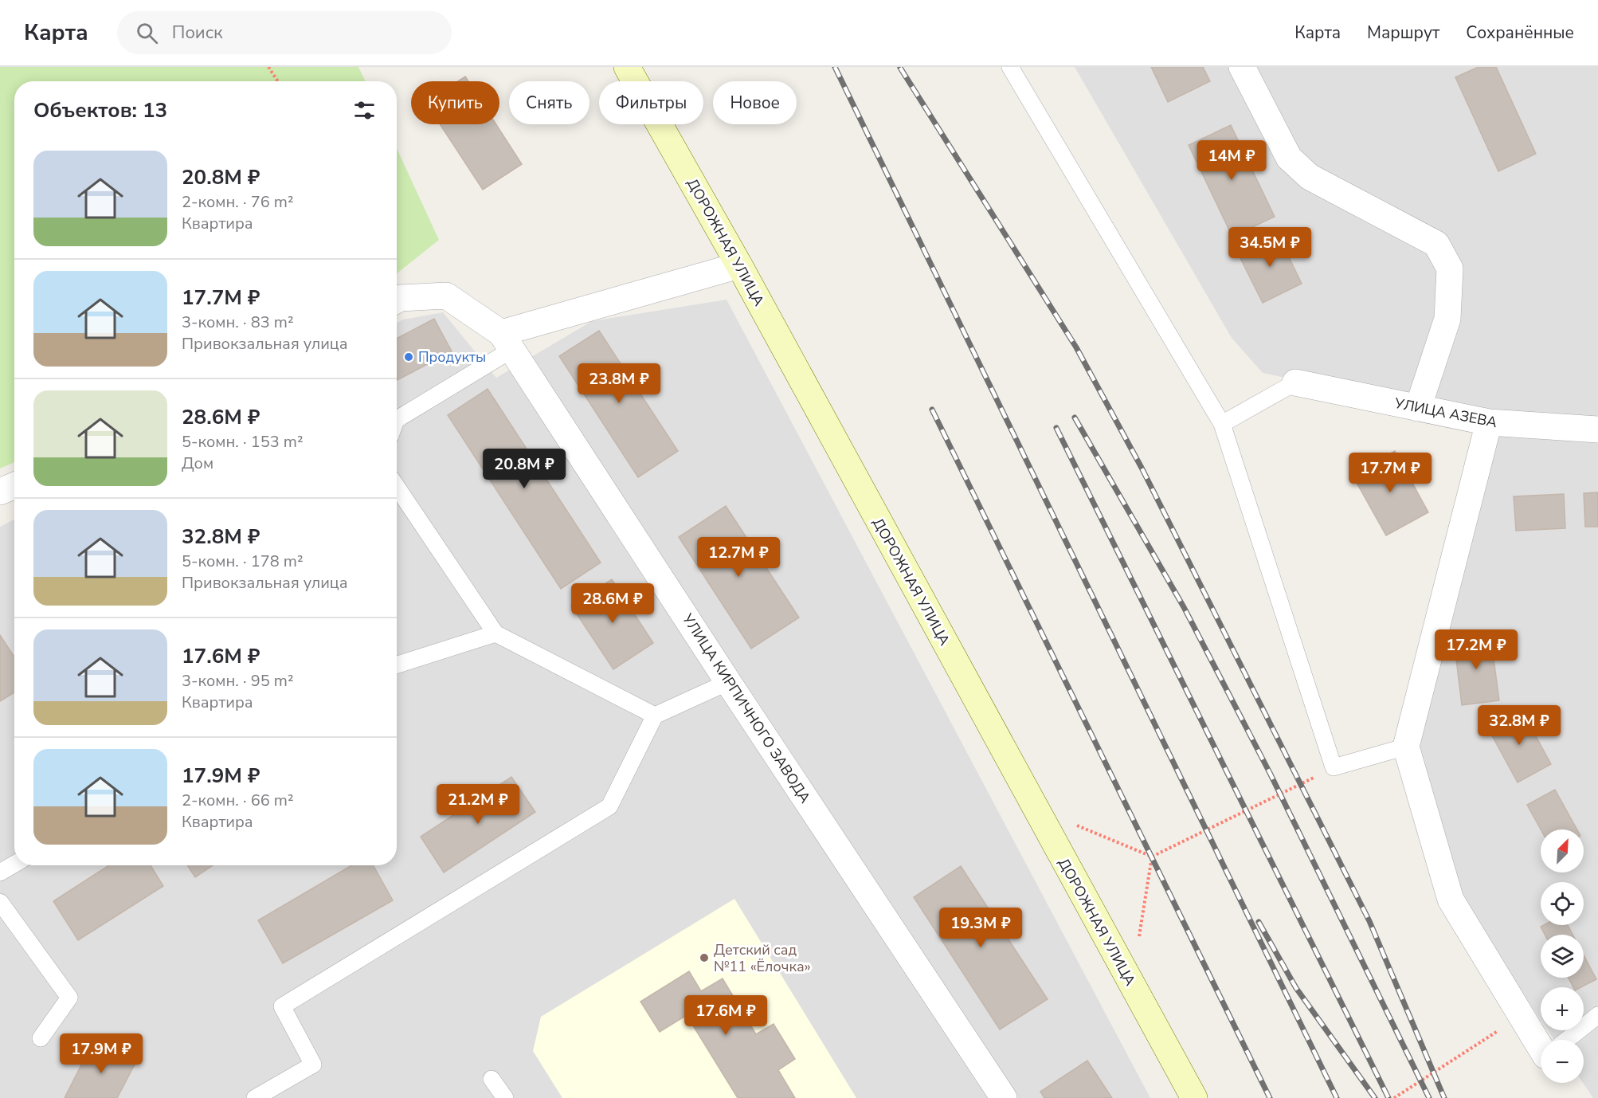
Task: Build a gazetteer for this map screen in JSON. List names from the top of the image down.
{
  "streets": {
    "street": ["ДОРОЖНАЯ УЛИЦА", "УЛИЦА АЗЕВА", "УЛИЦА КИРПИЧНОГО ЗАВОДА"]
  },
  "places": ["Продукты", "Детский сад №11 «Ёлочка»"],
  "north": "top right",
  "page": {
    "header": "Карта",
    "search": "Поиск",
    "nav": ["Карта", "Маршрут", "Сохранённые"],
    "chip": [
      "Купить",
      "Снять",
      "Фильтры",
      "Новое"
    ],
    "heading": "Объектов: 13",
    "list": [
      {
        "name": "20.8M ₽",
        "note": "2-комн. · 76 m² · Квартира"
      },
      {
        "name": "17.7M ₽",
        "note": "3-комн. · 83 m² · Привокзальная улица"
      },
      {
        "name": "28.6M ₽",
        "note": "5-комн. · 153 m² · Дом"
      },
      {
        "name": "32.8M ₽",
        "note": "5-комн. · 178 m² · Привокзальная улица"
      },
      {
        "name": "17.6M ₽",
        "note": "3-комн. · 95 m² · Квартира"
      },
      {
        "name": "17.9M ₽",
        "note": "2-комн. · 66 m² · Квартира"
      }
    ],
    "price": [
      "14M ₽",
      "34.5M ₽",
      "23.8M ₽",
      "20.8M ₽",
      "17.7M ₽",
      "12.7M ₽",
      "28.6M ₽",
      "17.2M ₽",
      "32.8M ₽",
      "21.2M ₽",
      "19.3M ₽",
      "17.6M ₽",
      "17.9M ₽"
    ],
    "map_buttons": ["+", "−"]
  }
}
